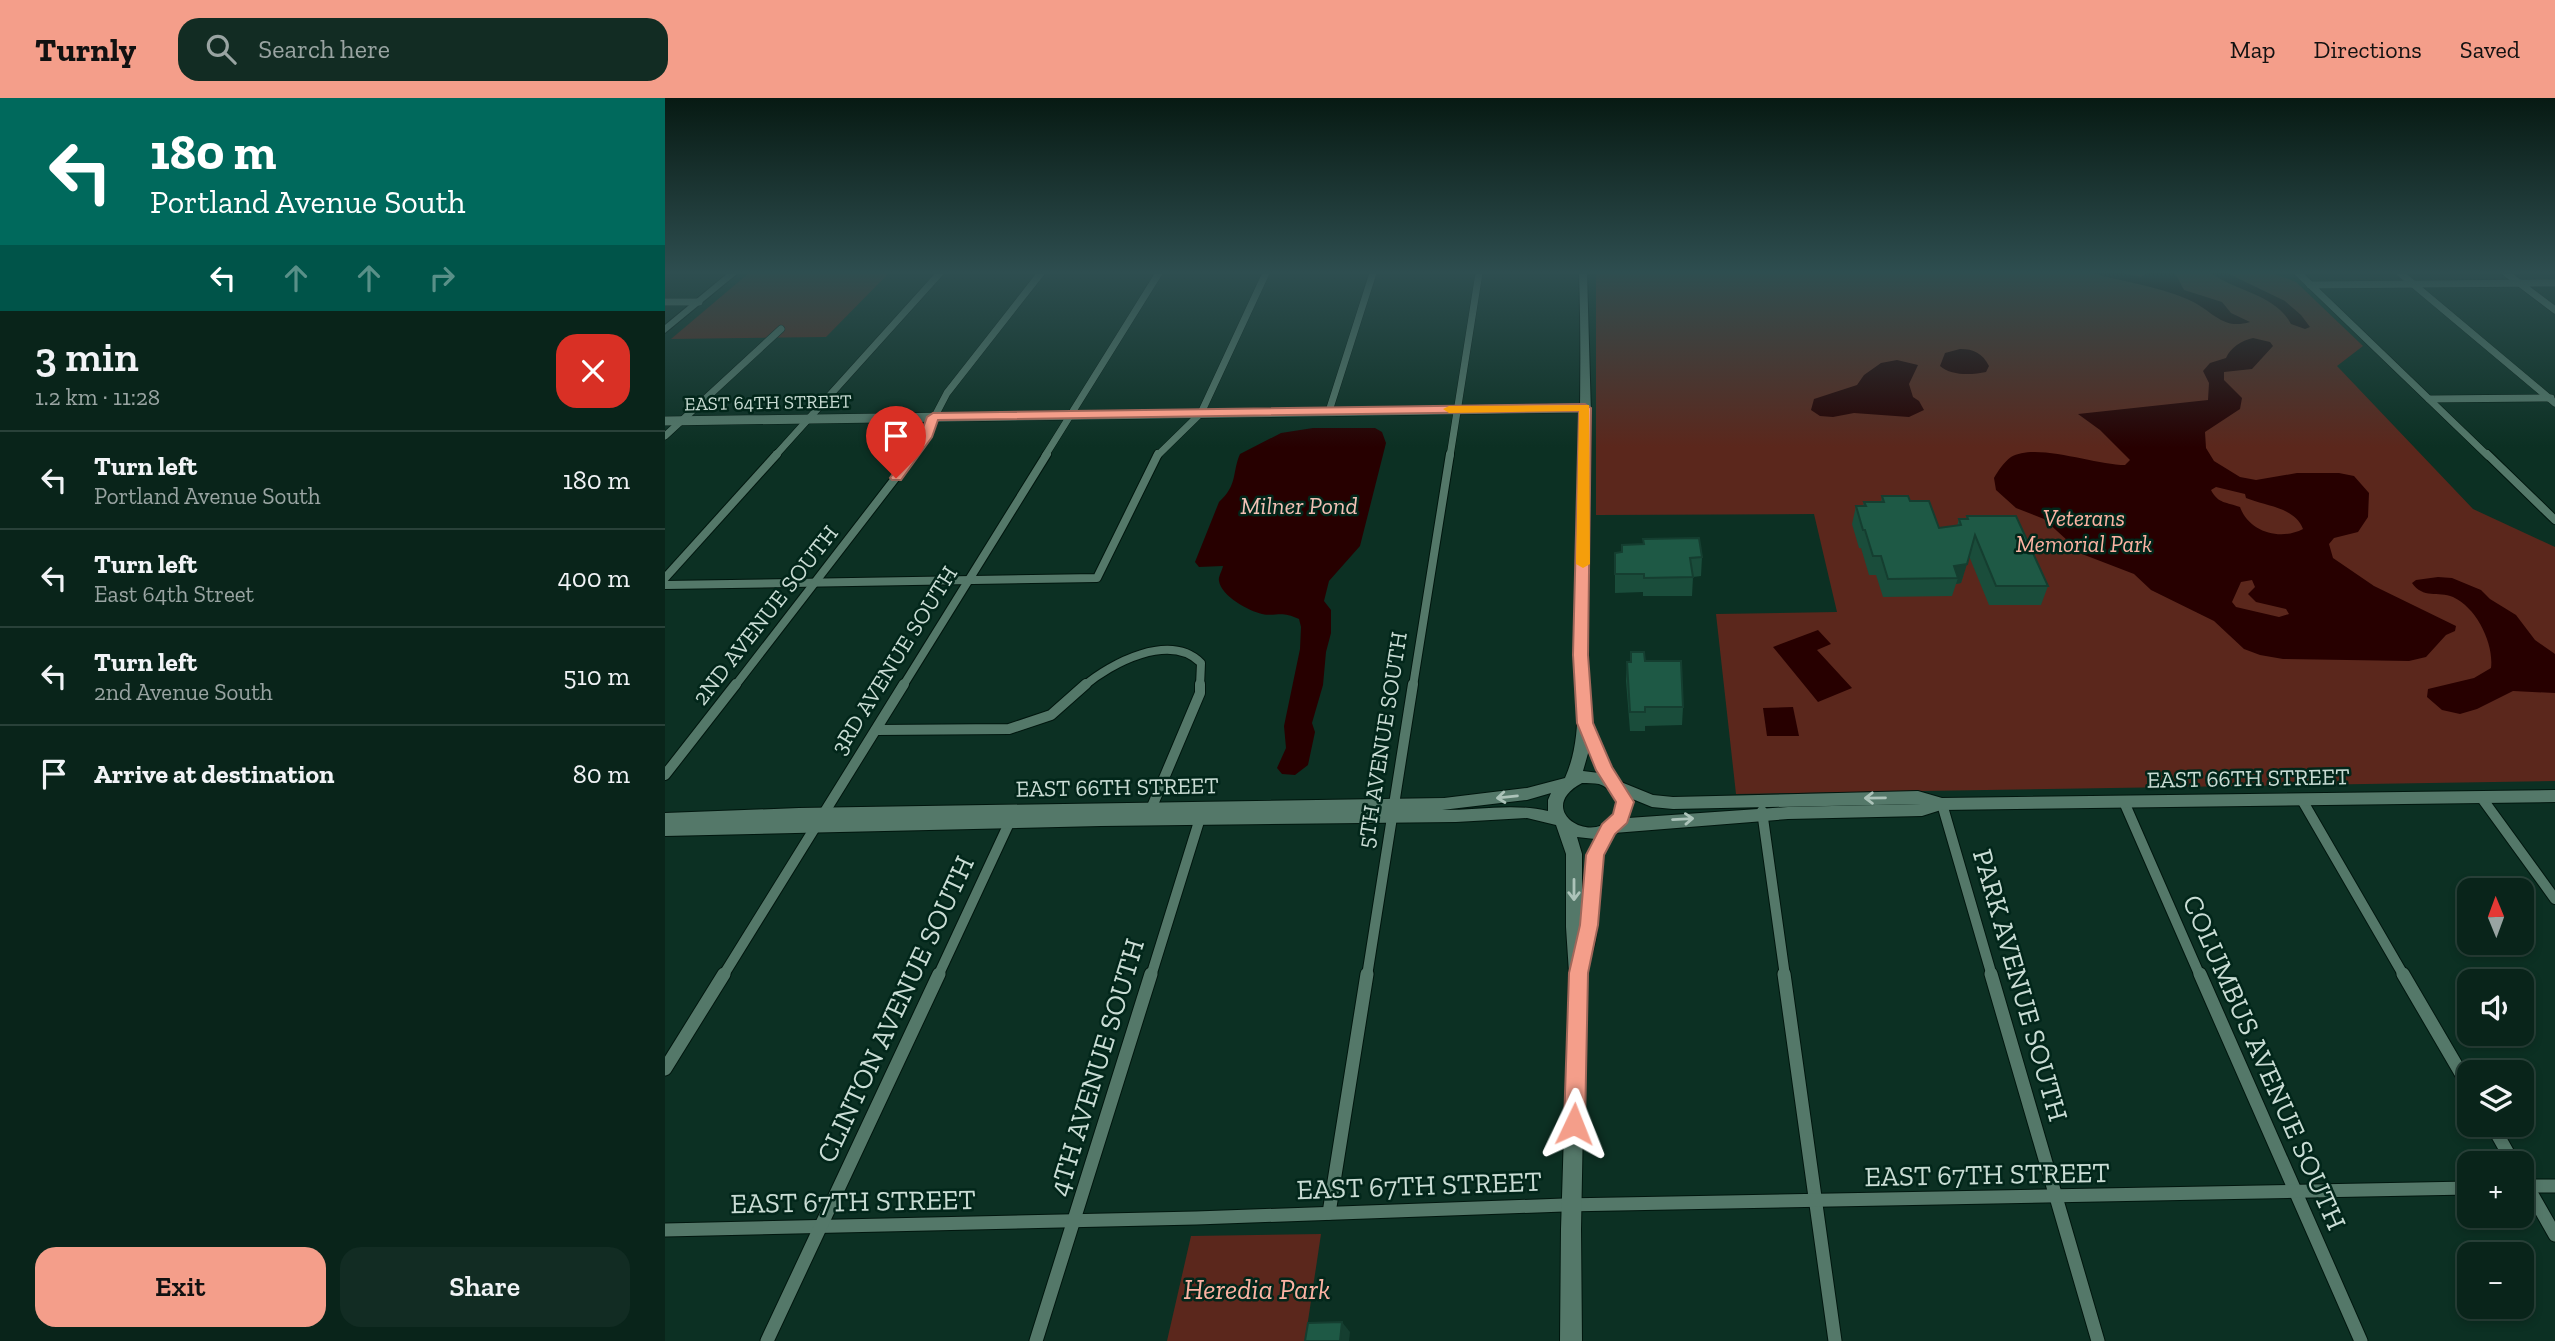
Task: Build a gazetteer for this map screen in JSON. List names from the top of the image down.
{
  "streets": {
    "main road": ["EAST 66TH STREET"],
    "street": [
      "EAST 64TH STREET",
      "2ND AVENUE SOUTH",
      "3RD AVENUE SOUTH",
      "5TH AVENUE SOUTH",
      "PARK AVENUE SOUTH",
      "CLINTON AVENUE SOUTH",
      "COLUMBUS AVENUE SOUTH",
      "4TH AVENUE SOUTH",
      "EAST 67TH STREET"
    ]
  },
  "crossings": [
    ["EAST 64TH STREET", "2ND AVENUE SOUTH"],
    ["EAST 64TH STREET", "3RD AVENUE SOUTH"],
    ["EAST 64TH STREET", "5TH AVENUE SOUTH"],
    ["3RD AVENUE SOUTH", "EAST 66TH STREET"],
    ["5TH AVENUE SOUTH", "EAST 66TH STREET"],
    ["5TH AVENUE SOUTH", "EAST 67TH STREET"],
    ["EAST 66TH STREET", "PARK AVENUE SOUTH"],
    ["EAST 66TH STREET", "CLINTON AVENUE SOUTH"],
    ["EAST 66TH STREET", "COLUMBUS AVENUE SOUTH"],
    ["EAST 66TH STREET", "4TH AVENUE SOUTH"],
    ["PARK AVENUE SOUTH", "EAST 67TH STREET"],
    ["CLINTON AVENUE SOUTH", "EAST 67TH STREET"],
    ["COLUMBUS AVENUE SOUTH", "EAST 67TH STREET"],
    ["4TH AVENUE SOUTH", "EAST 67TH STREET"]
  ],
  "water": ["Milner Pond"],
  "parks": ["Veterans Memorial Park", "Heredia Park"],
  "north": "top",
  "page": {
    "header": "Turnly",
    "search": "Search here",
    "nav": ["Map", "Directions", "Saved"],
    "turn": ["180 m", "Portland Avenue South"],
    "heading": ["3 min", "1.2 km · 11:28"],
    "list": [
      {
        "name": "Turn left",
        "note": "Portland Avenue South",
        "value": "180 m"
      },
      {
        "name": "Turn left",
        "note": "East 64th Street",
        "value": "400 m"
      },
      {
        "name": "Turn left",
        "note": "2nd Avenue South",
        "value": "510 m"
      },
      {
        "name": "Arrive at destination",
        "value": "80 m"
      }
    ],
    "map_buttons": ["+", "−"],
    "buttons": ["Exit", "Share"]
  }
}
